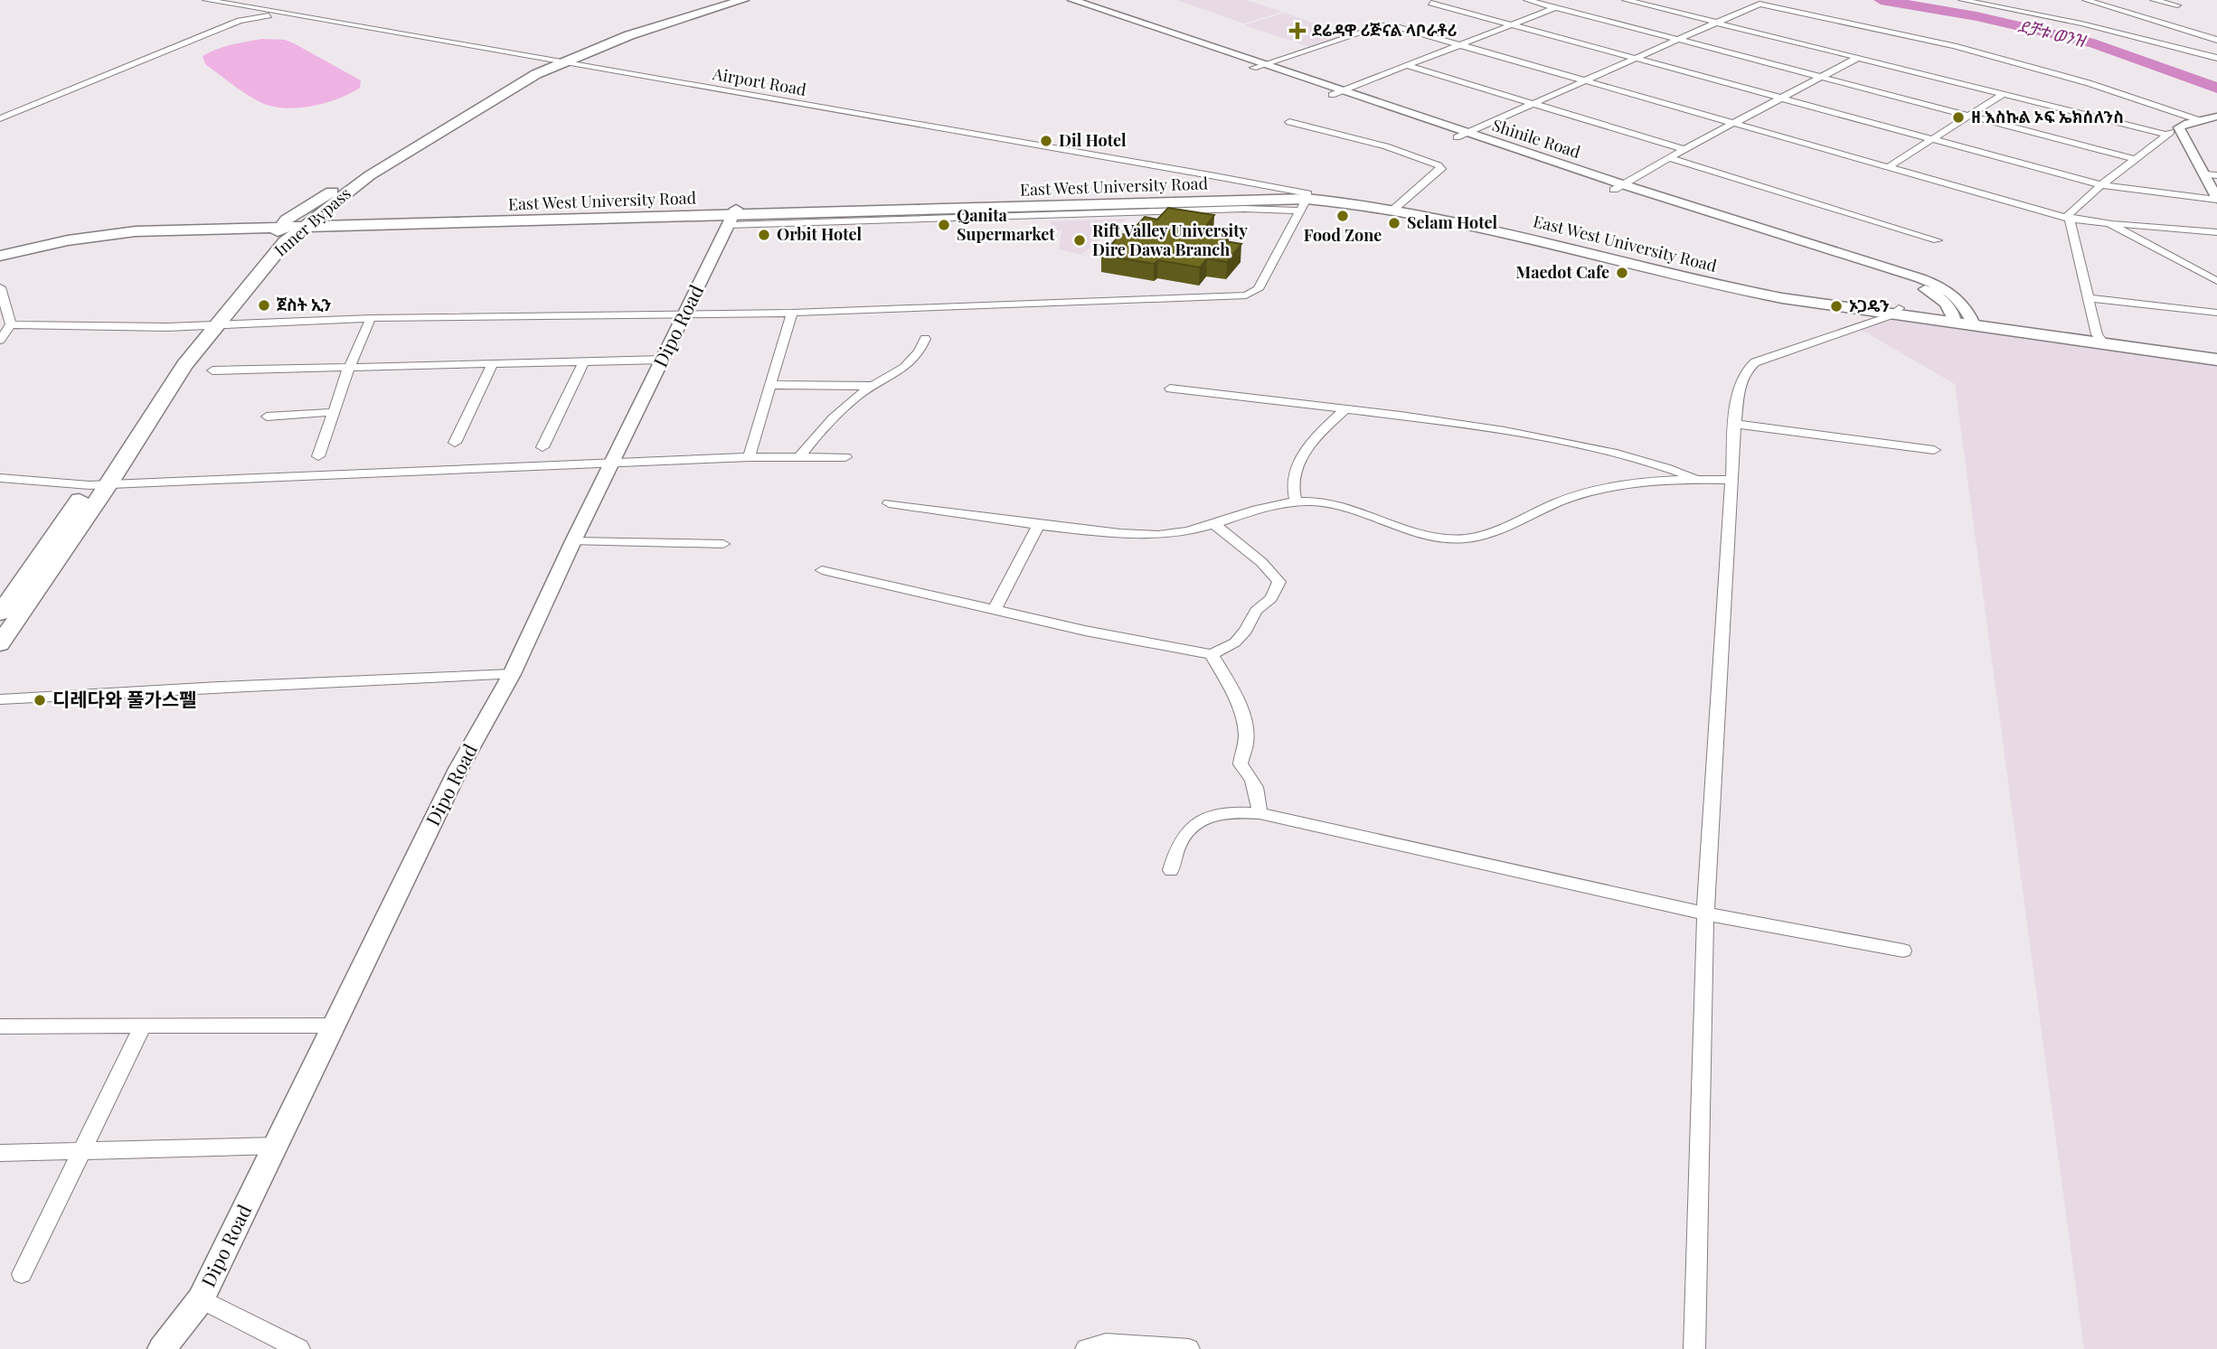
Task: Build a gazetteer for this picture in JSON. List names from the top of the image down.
{
  "streets": {
    "main road": ["East West University Road", "Inner Bypass", "Dipo Road"],
    "street": ["Airport Road", "Shinile Road"]
  },
  "crossings": [
    ["Airport Road", "East West University Road"],
    ["Airport Road", "Inner Bypass"],
    ["Shinile Road", "East West University Road"],
    ["East West University Road", "Inner Bypass"],
    ["East West University Road", "Dipo Road"]
  ],
  "water": ["ደቻቱ ወንዝ"],
  "places": {
    "health": ["ደሬዳዋ ሪጅናል ላቦራቶሪ"],
    "other": [
      "ዘ እስኩል ኦፍ ኤክሰለንስ",
      "Dil Hotel",
      "Food Zone",
      "Selam Hotel",
      "Qanita Supermarket",
      "Orbit Hotel",
      "Rift Valley University Dire Dawa Branch",
      "Maedot Cafe",
      "ጀስት ኢን",
      "ኦጋዴን",
      "디레다와 풀가스펠"
    ]
  }
}
